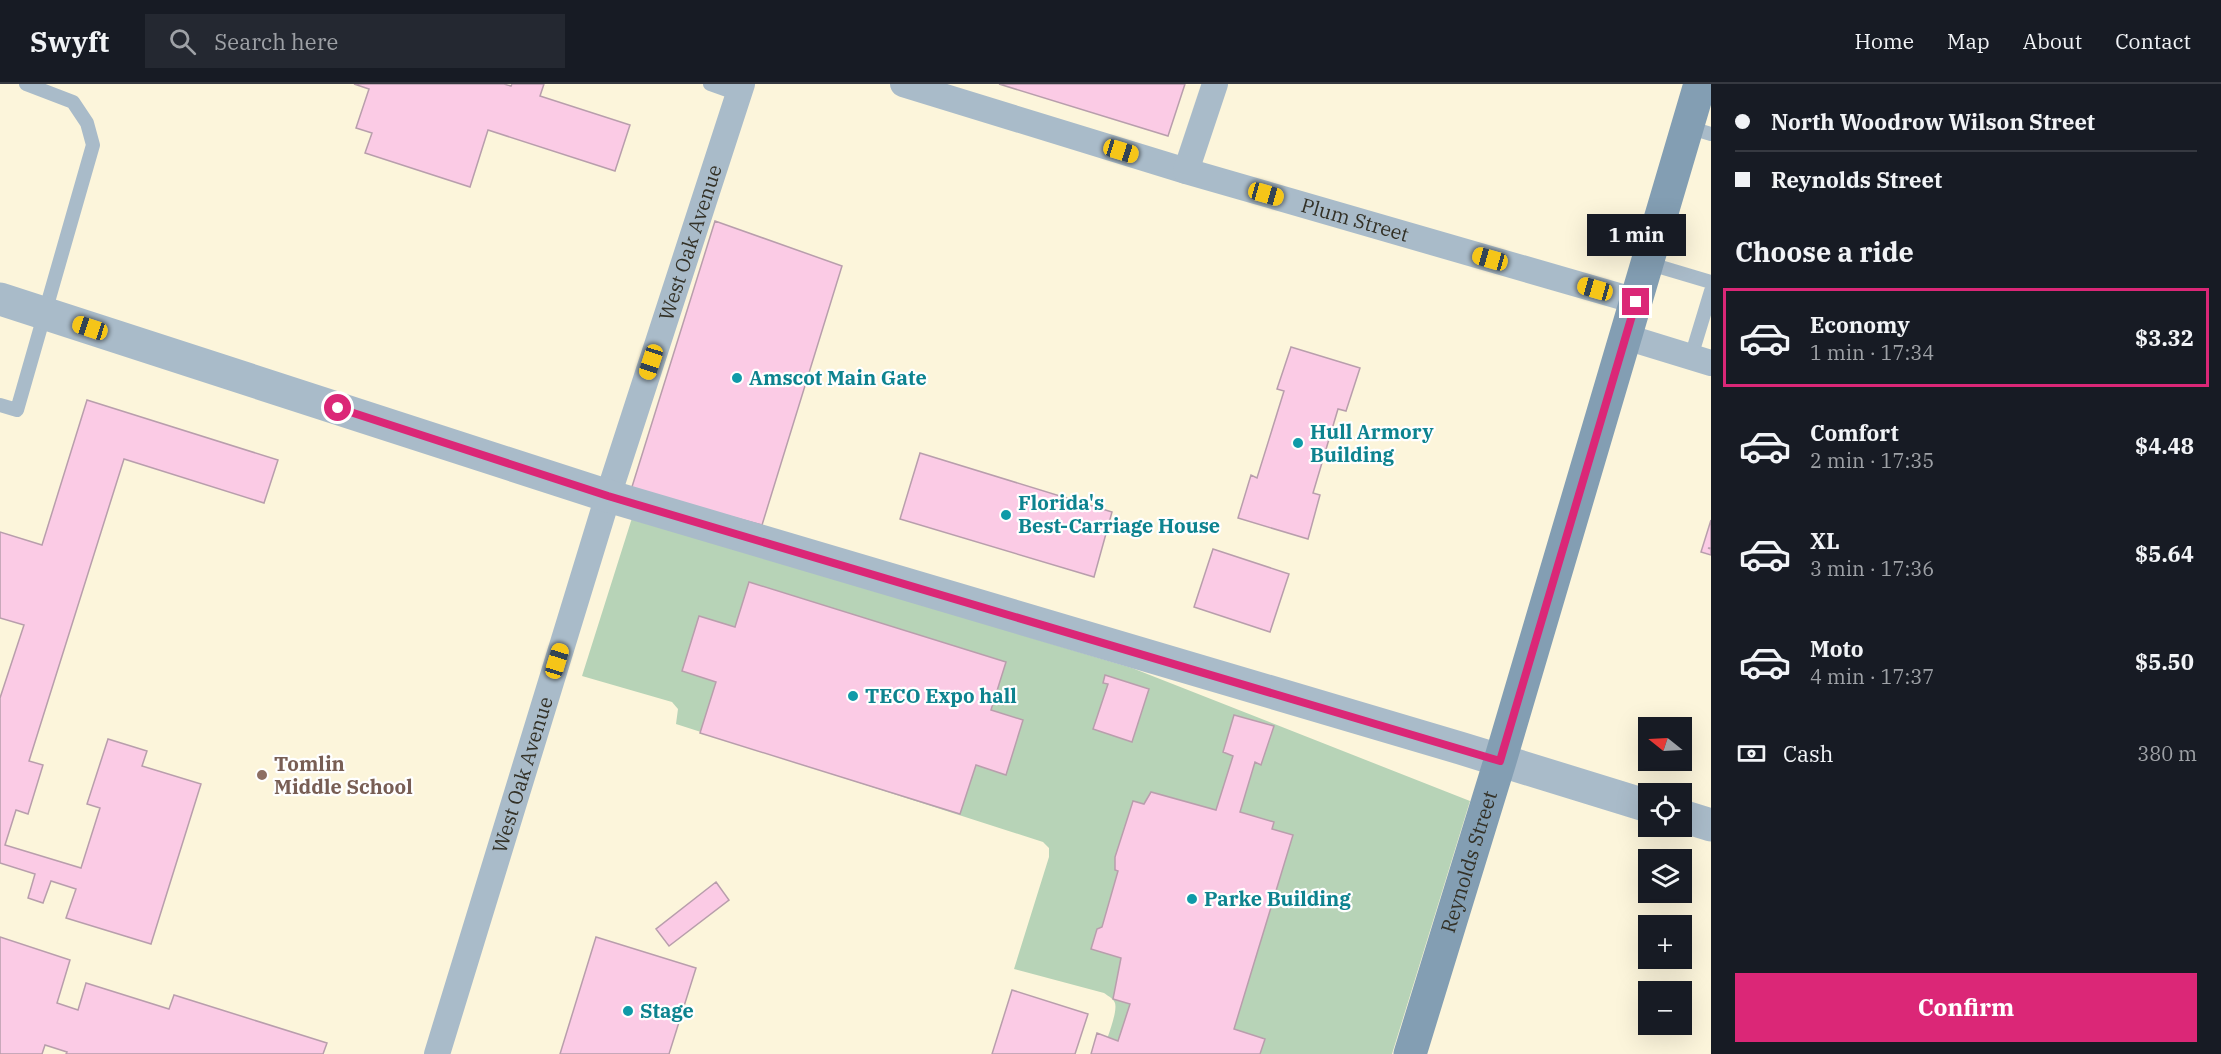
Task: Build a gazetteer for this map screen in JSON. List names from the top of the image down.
{
  "streets": {
    "main road": ["Reynolds Street"],
    "street": ["Plum Street", "West Oak Avenue"]
  },
  "crossings": [
    ["Plum Street", "Reynolds Street"]
  ],
  "places": [
    "Amscot Main Gate",
    "Hull Armory Building",
    "Florida's Best-Carriage House",
    "TECO Expo hall",
    "Tomlin Middle School",
    "Parke Building",
    "Stage"
  ],
  "north": "left",
  "page": {
    "header": "Swyft",
    "search": "Search here",
    "nav": [
      "Home",
      "Map",
      "About",
      "Contact"
    ],
    "banner": ["North Woodrow Wilson Street", "Reynolds Street"],
    "bubble": "1 min",
    "heading": "Choose a ride",
    "list": [
      {
        "name": "Economy",
        "note": "1 min · 17:34",
        "value": "$3.32"
      },
      {
        "name": "Comfort",
        "note": "2 min · 17:35",
        "value": "$4.48"
      },
      {
        "name": "XL",
        "note": "3 min · 17:36",
        "value": "$5.64"
      },
      {
        "name": "Moto",
        "note": "4 min · 17:37",
        "value": "$5.50"
      }
    ],
    "map_buttons": ["+", "−"],
    "pay": ["Cash", "380 m"],
    "buttons": "Confirm"
  }
}
